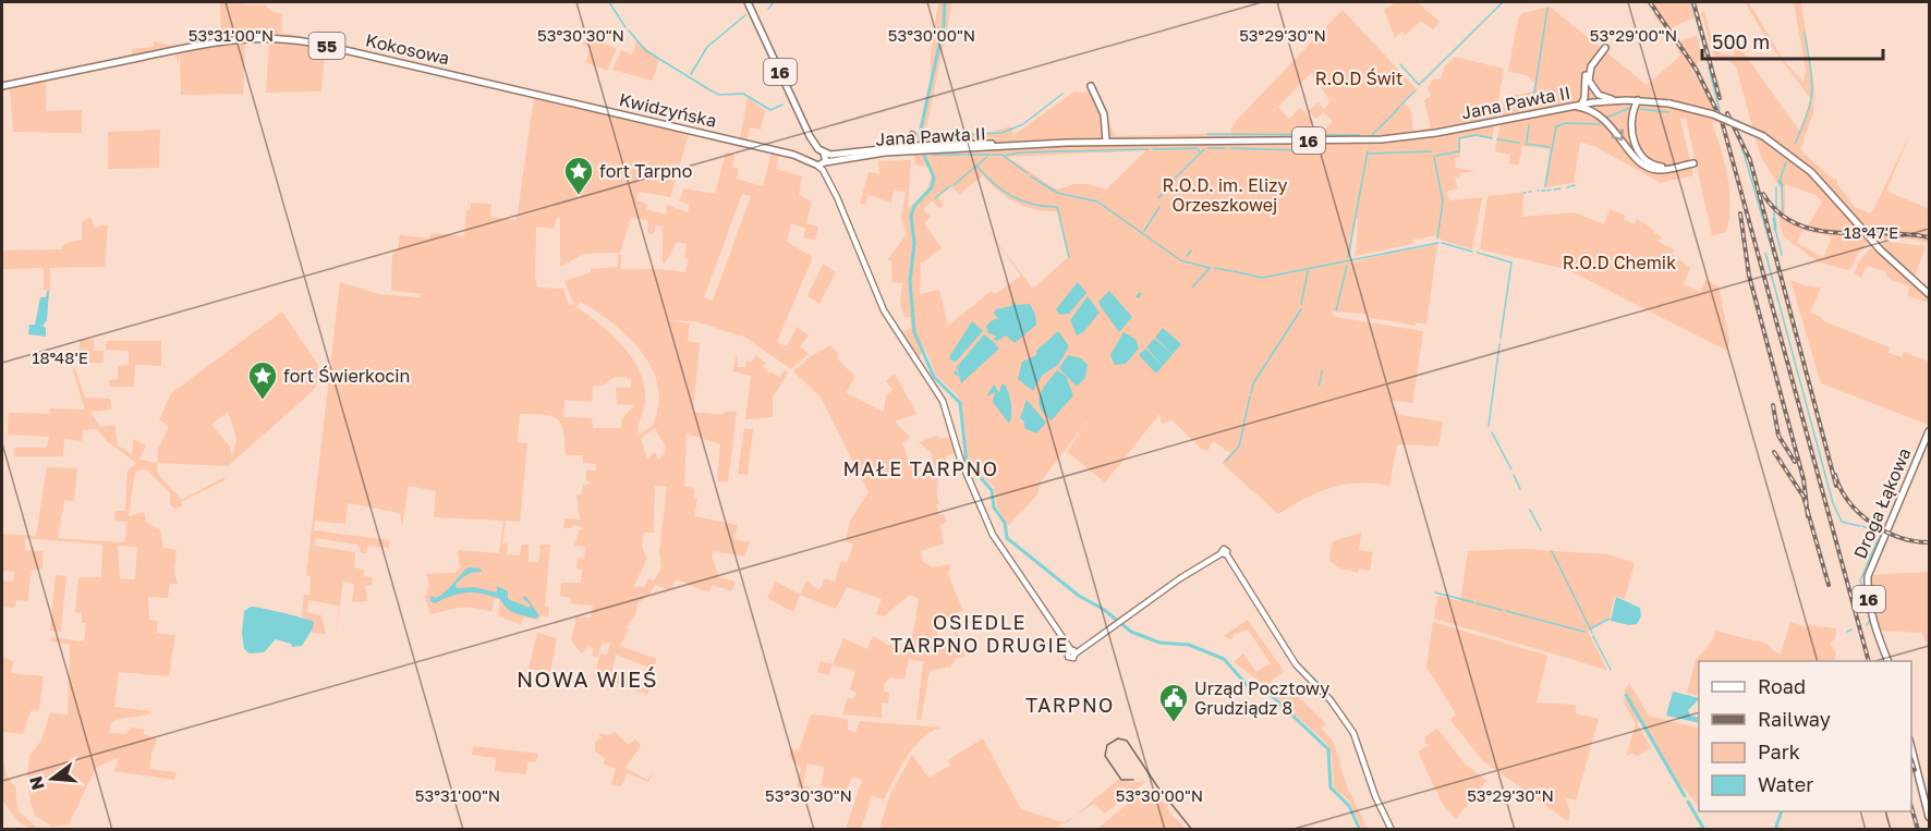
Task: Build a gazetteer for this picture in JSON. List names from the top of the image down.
{
  "streets": {
    "main road": [
      "55",
      "Kokosowa",
      "16",
      "Jana Pawła II",
      "Kwidzyńska",
      "Droga Łąkowa"
    ]
  },
  "crossings": [
    ["Kokosowa", "Kwidzyńska"],
    ["16", "Jana Pawła II"],
    ["16", "Kwidzyńska"],
    ["Jana Pawła II", "Kwidzyńska"]
  ],
  "districts": [
    "MAŁE TARPNO",
    "OSIEDLE TARPNO DRUGIE",
    "NOWA WIEŚ",
    "TARPNO"
  ],
  "parks": ["R.O.D Świt", "R.O.D. im. Elizy Orzeszkowej", "R.O.D Chemik"],
  "places": {
    "place": ["fort Tarpno", "fort Świerkocin"],
    "public building": ["Urząd Pocztowy Grudziądz 8"]
  },
  "legend": [
    "Road",
    "Railway",
    "Park",
    "Water"
  ],
  "scale_bar": "500 m",
  "north": "left",
  "coordinates": [
    "53°31'00\"N",
    "53°30'30\"N",
    "53°30'00\"N",
    "53°29'30\"N",
    "53°29'00\"N",
    "18°47'E",
    "18°48'E"
  ]
}
